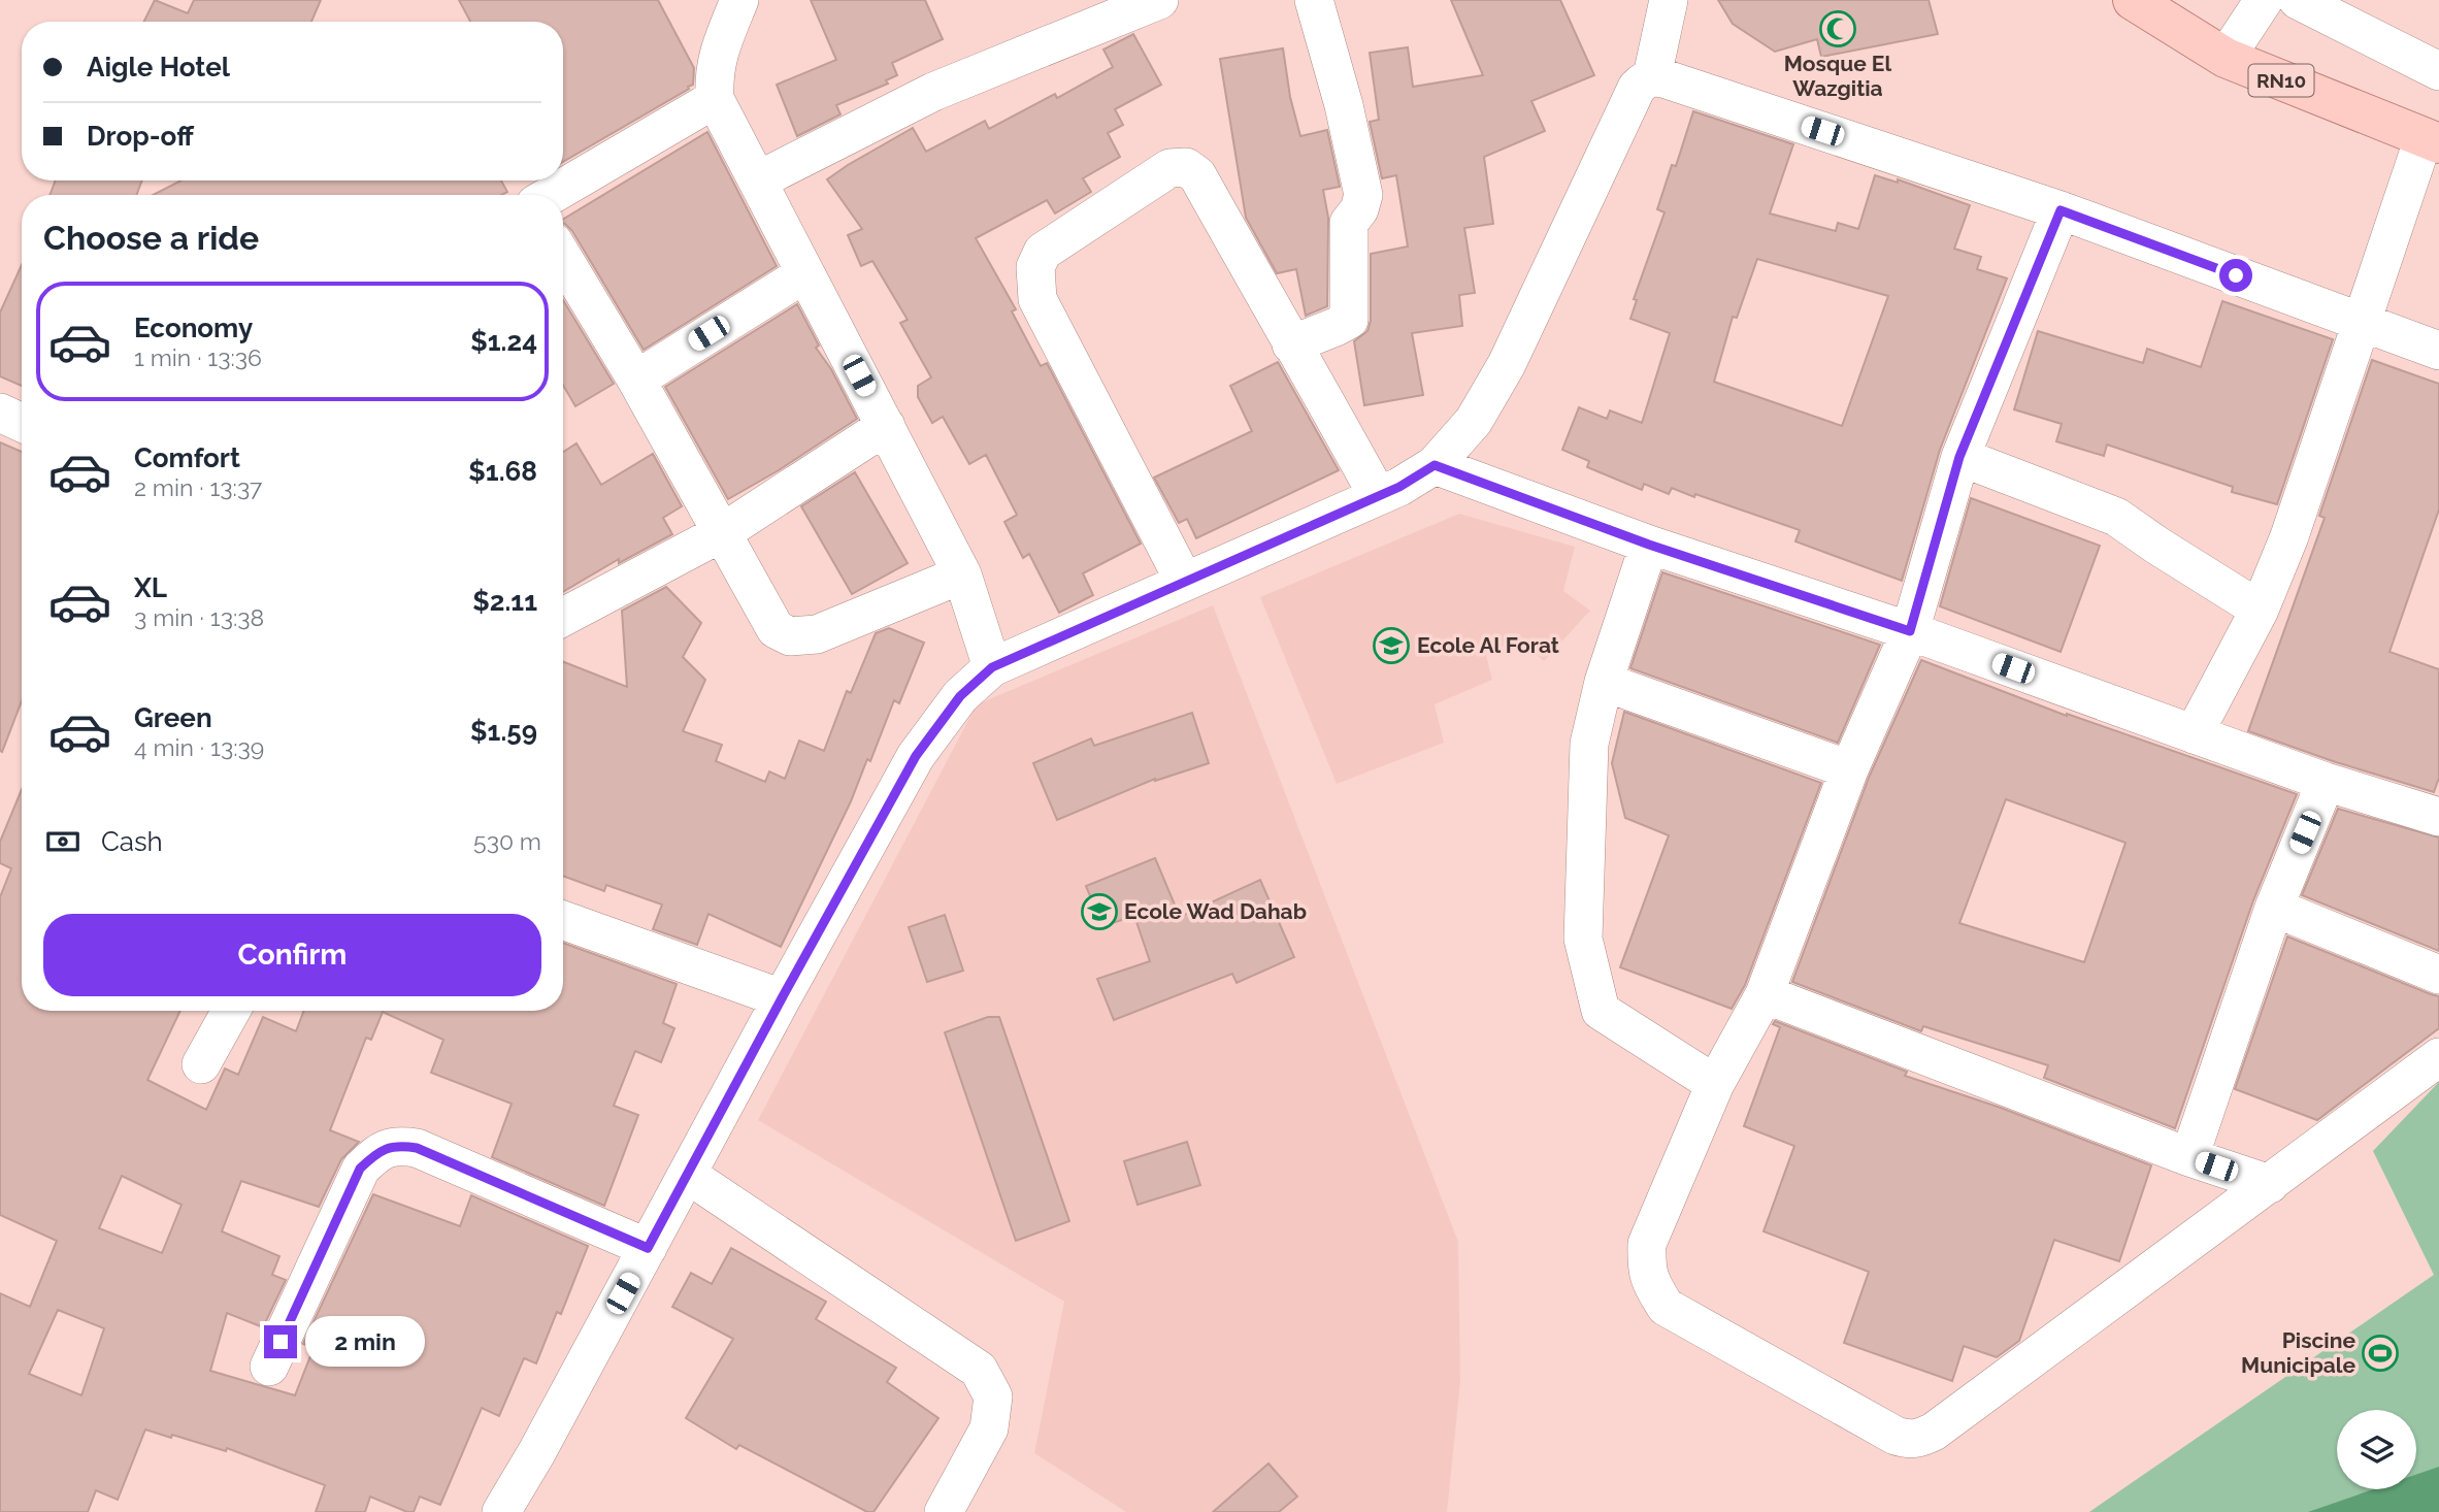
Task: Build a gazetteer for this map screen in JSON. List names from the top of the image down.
{
  "streets": {
    "main road": ["RN10"]
  },
  "places": {
    "mosque": ["Mosque El Wazgitia"],
    "school or university": ["Ecole Al Forat", "Ecole Wad Dahab"],
    "sports": ["Piscine Municipale"]
  },
  "page": {
    "banner": ["Aigle Hotel", "Drop-off"],
    "heading": "Choose a ride",
    "list": [
      {
        "name": "Economy",
        "note": "1 min · 13:36",
        "value": "$1.24"
      },
      {
        "name": "Comfort",
        "note": "2 min · 13:37",
        "value": "$1.68"
      },
      {
        "name": "XL",
        "note": "3 min · 13:38",
        "value": "$2.11"
      },
      {
        "name": "Green",
        "note": "4 min · 13:39",
        "value": "$1.59"
      }
    ],
    "pay": ["Cash", "530 m"],
    "buttons": "Confirm",
    "bubble": "2 min"
  }
}
